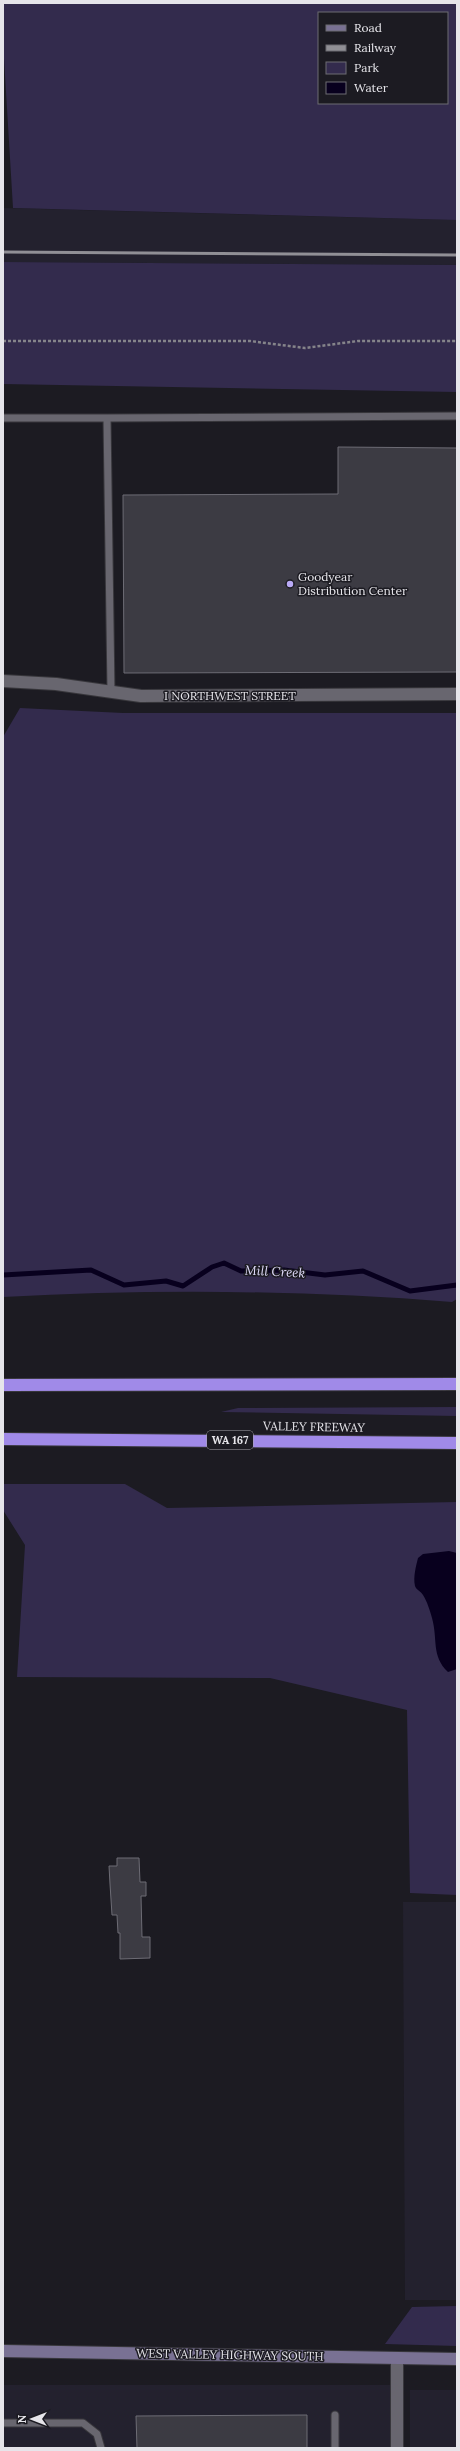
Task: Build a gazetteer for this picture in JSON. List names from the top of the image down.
{
  "streets": {
    "highway": ["VALLEY FREEWAY", "WA 167"],
    "main road": ["WEST VALLEY HIGHWAY SOUTH"],
    "street": ["I NORTHWEST STREET"]
  },
  "water": ["Mill Creek"],
  "places": ["Goodyear Distribution Center"],
  "legend": [
    "Road",
    "Railway",
    "Park",
    "Water"
  ],
  "north": "left"
}
